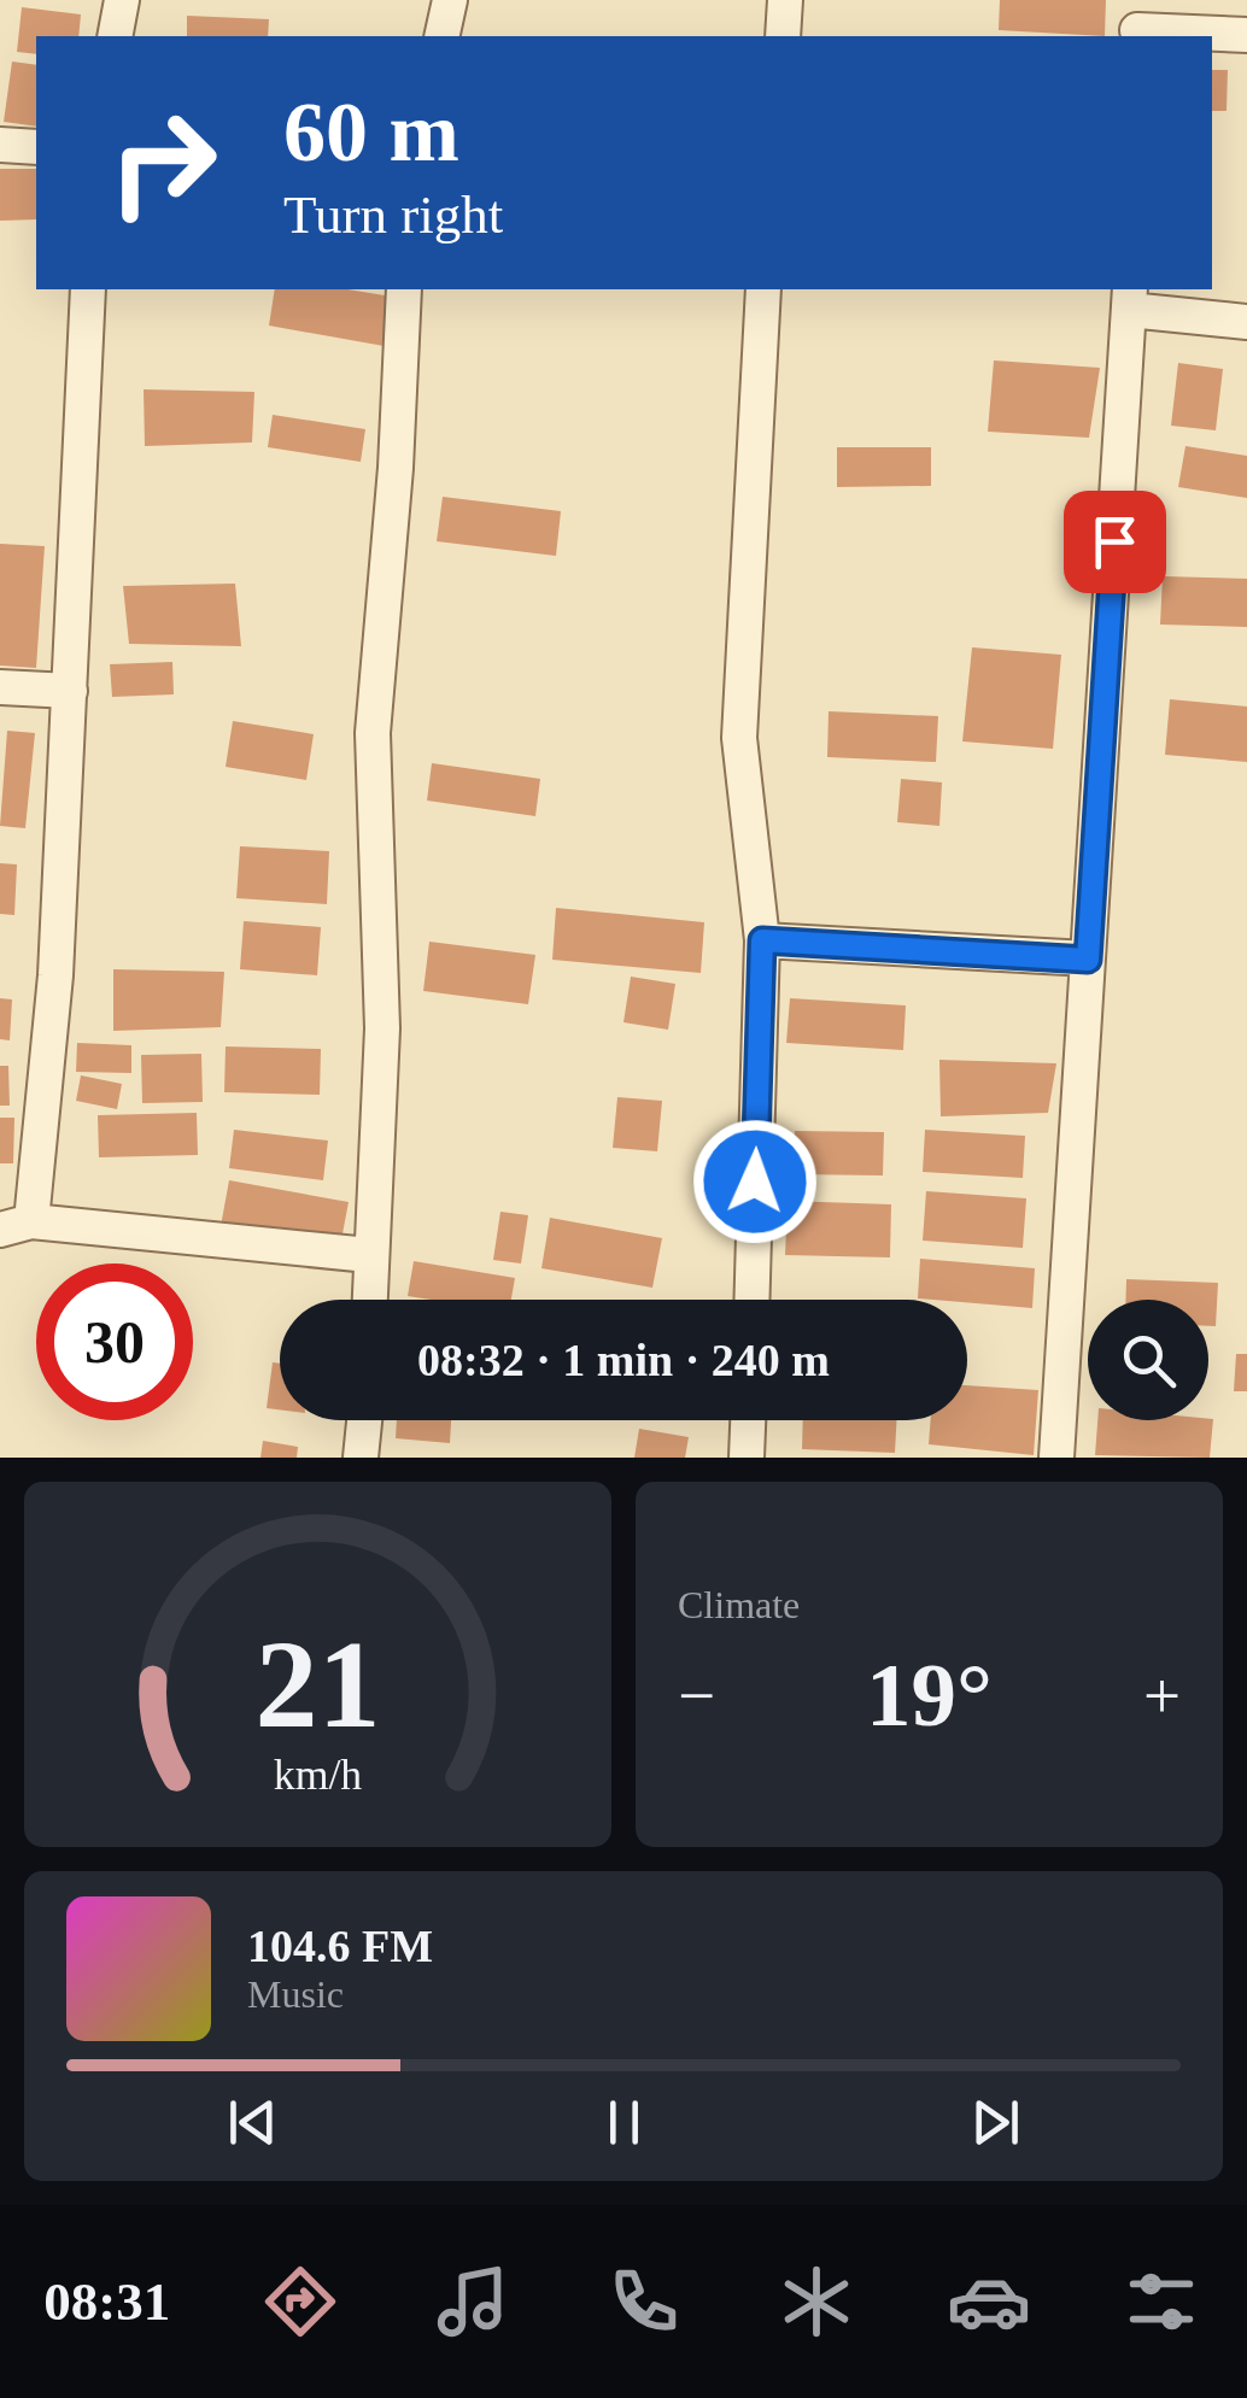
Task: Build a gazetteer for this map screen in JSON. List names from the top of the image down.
{
  "page": {
    "turn": ["60 m", "Turn right"],
    "limit": "30",
    "trip": "08:32 · 1 min · 240 m",
    "tile": "Climate",
    "heat": ["−", "19°", "+"],
    "song": ["104.6 FM", "Music"],
    "tabs": "08:31",
    "gauge": ["21", "km/h"]
  }
}
